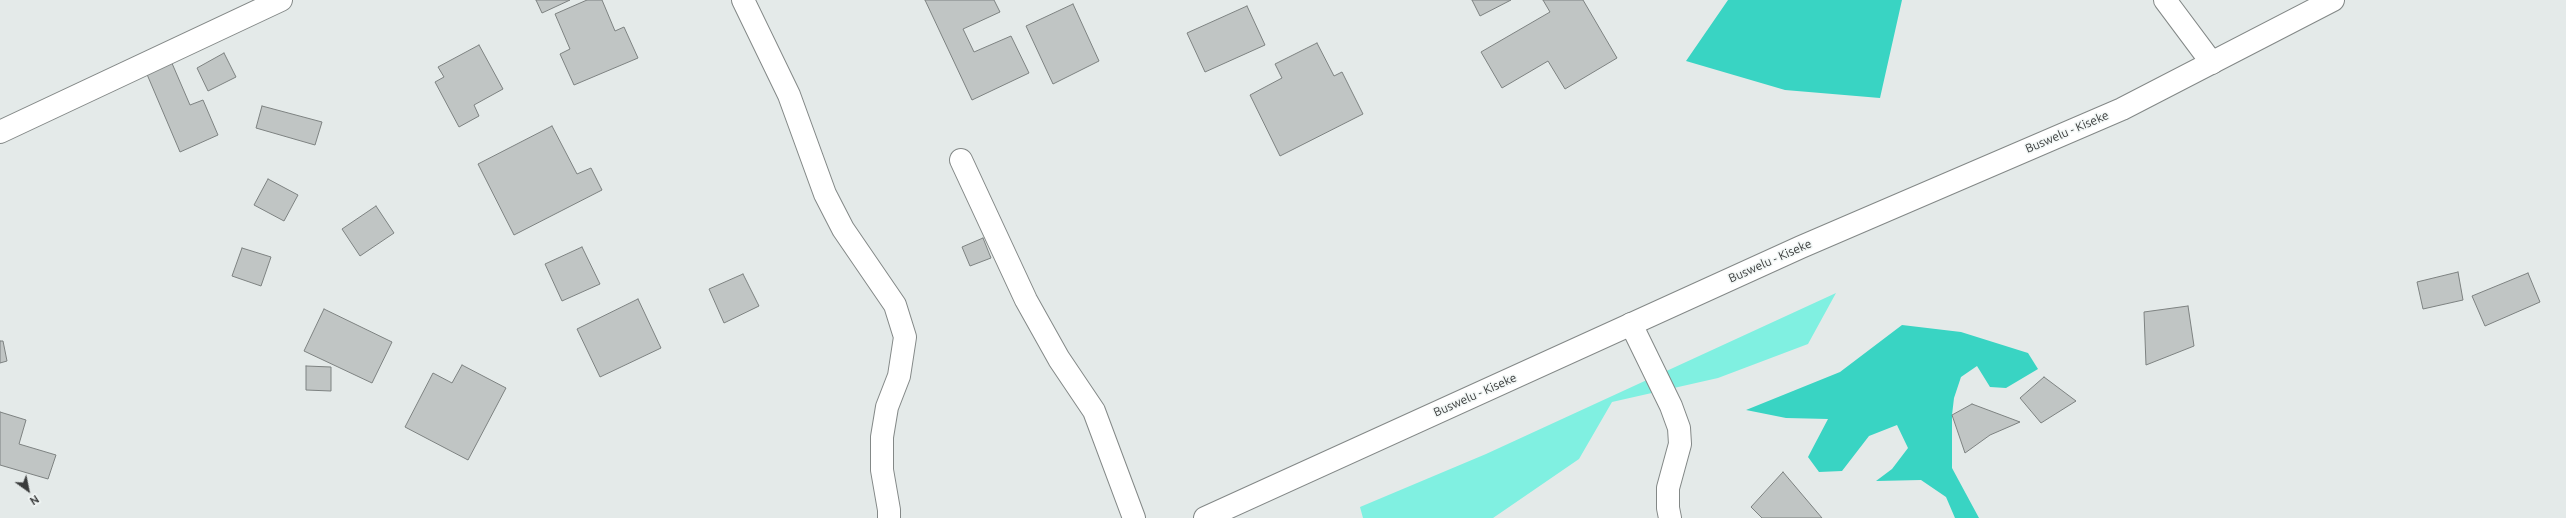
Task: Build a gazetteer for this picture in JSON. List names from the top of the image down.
{
  "streets": {
    "street": ["Buswelu - Kiseke"]
  },
  "north": "bottom right"
}
